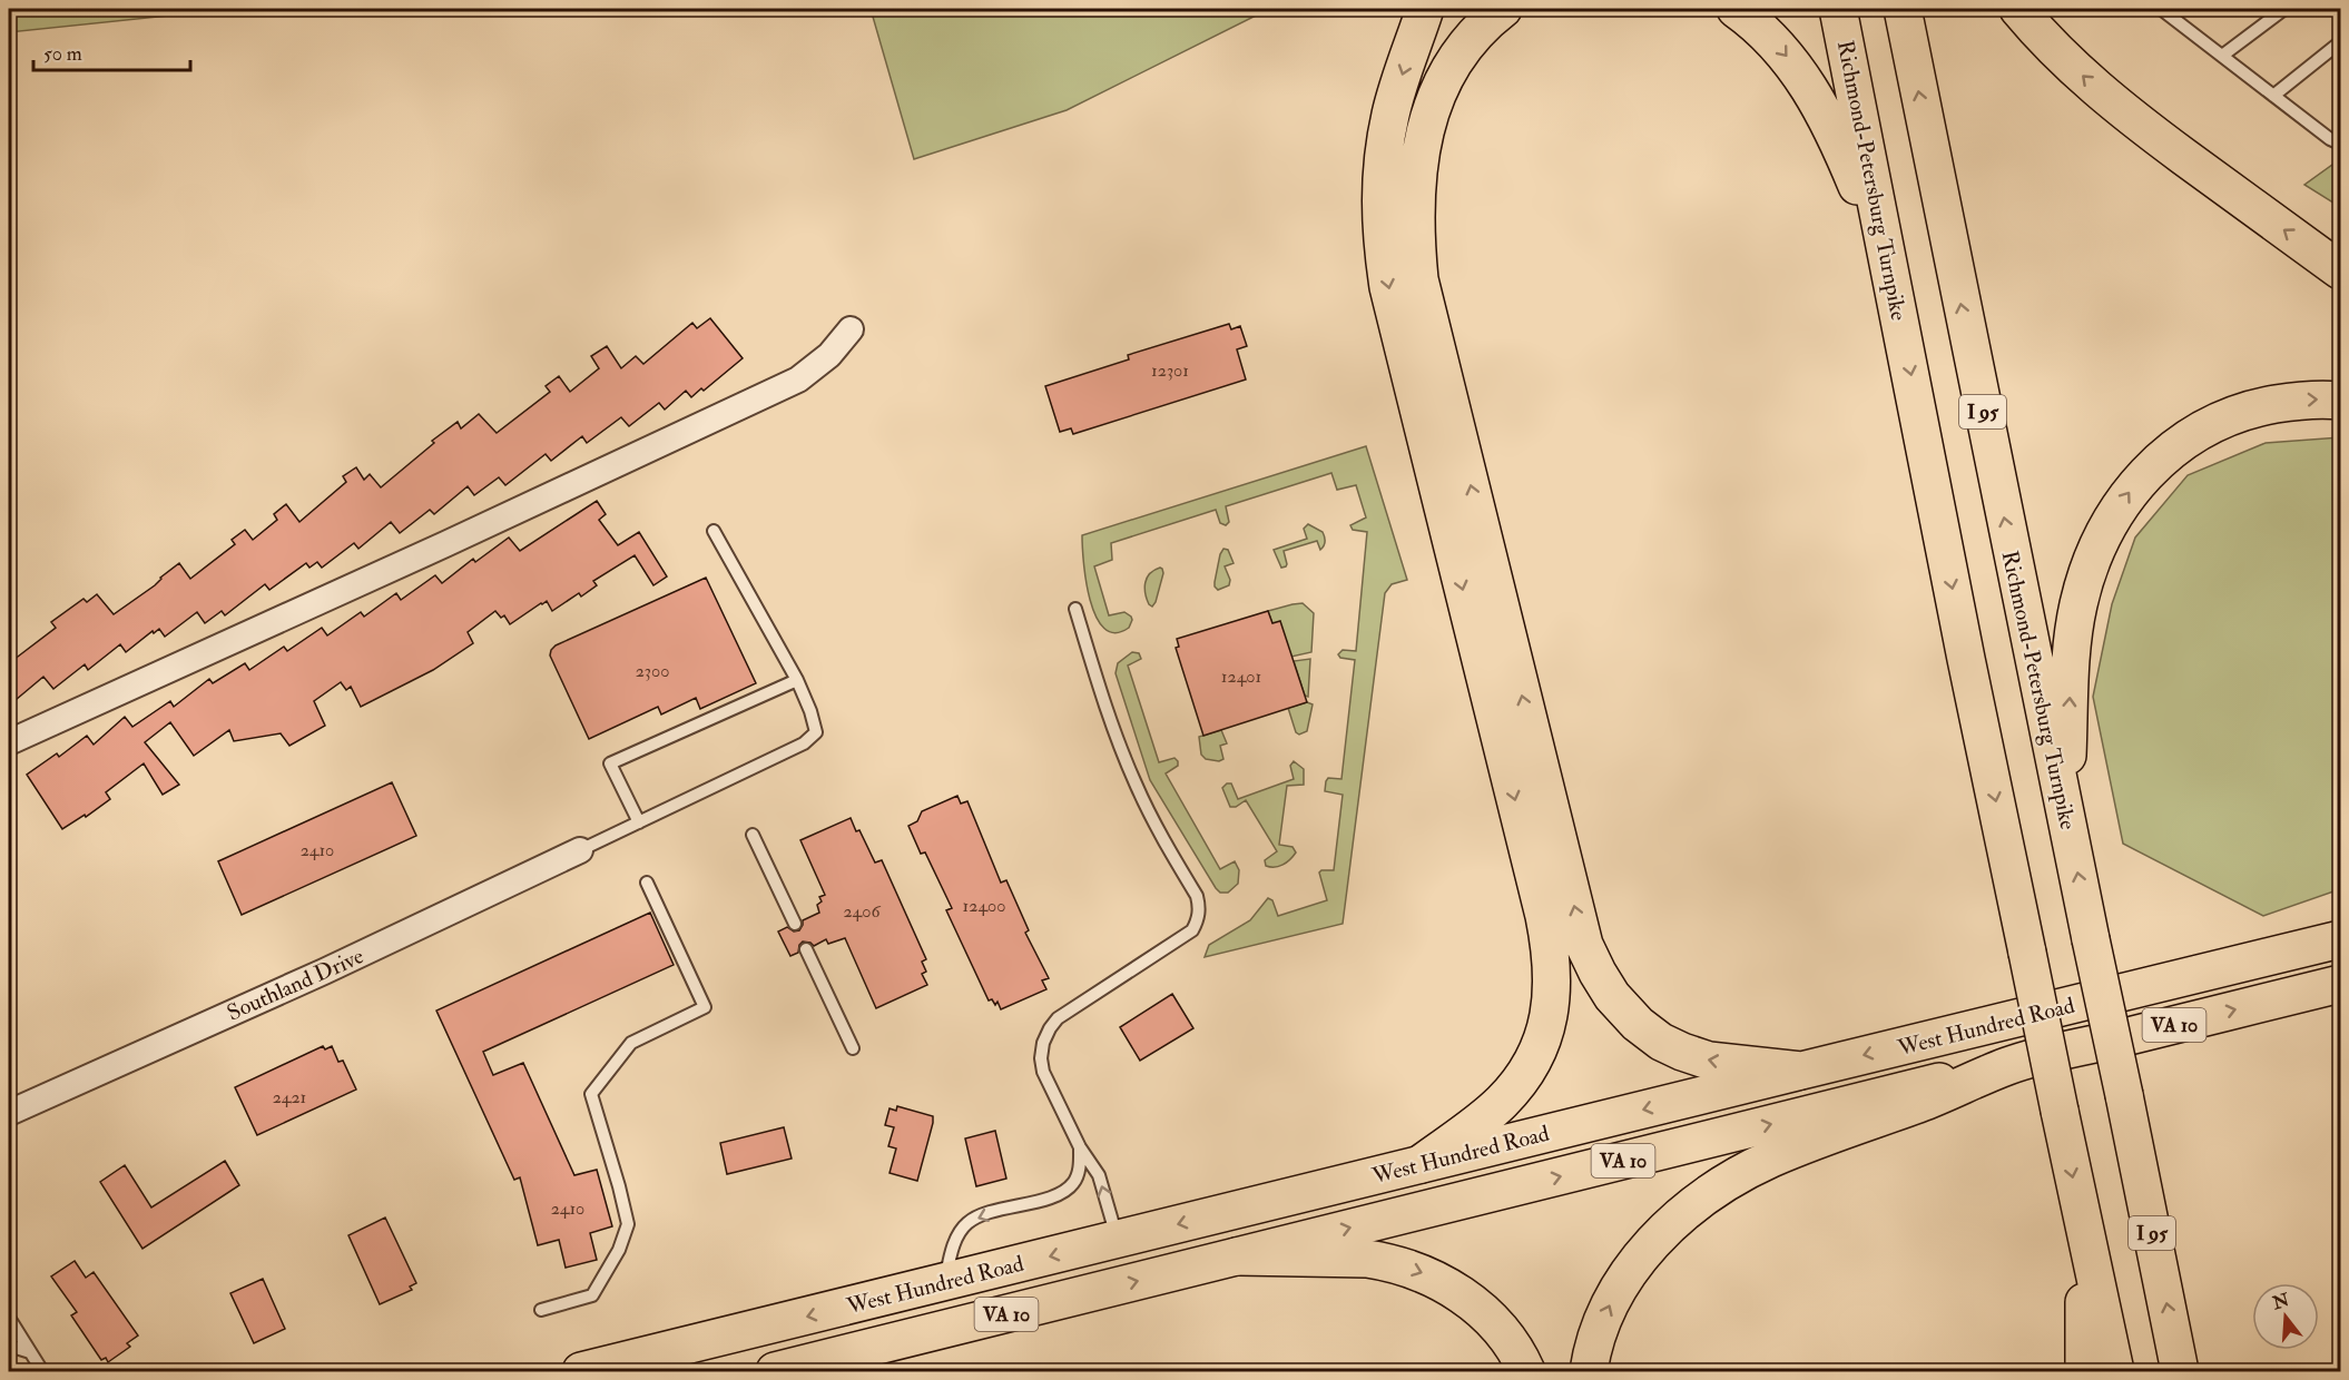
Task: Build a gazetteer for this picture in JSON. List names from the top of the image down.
{
  "streets": {
    "main road": [
      "Richmond-Petersburg Turnpike",
      "I 95",
      "VA 10",
      "West Hundred Road"
    ],
    "street": ["Southland Drive"]
  },
  "house_numbers": [
    "12301",
    "2300",
    "12401",
    "2410",
    "12400",
    "2406",
    "2421",
    "2410"
  ],
  "scale_bar": "50 m",
  "north": "top"
}
